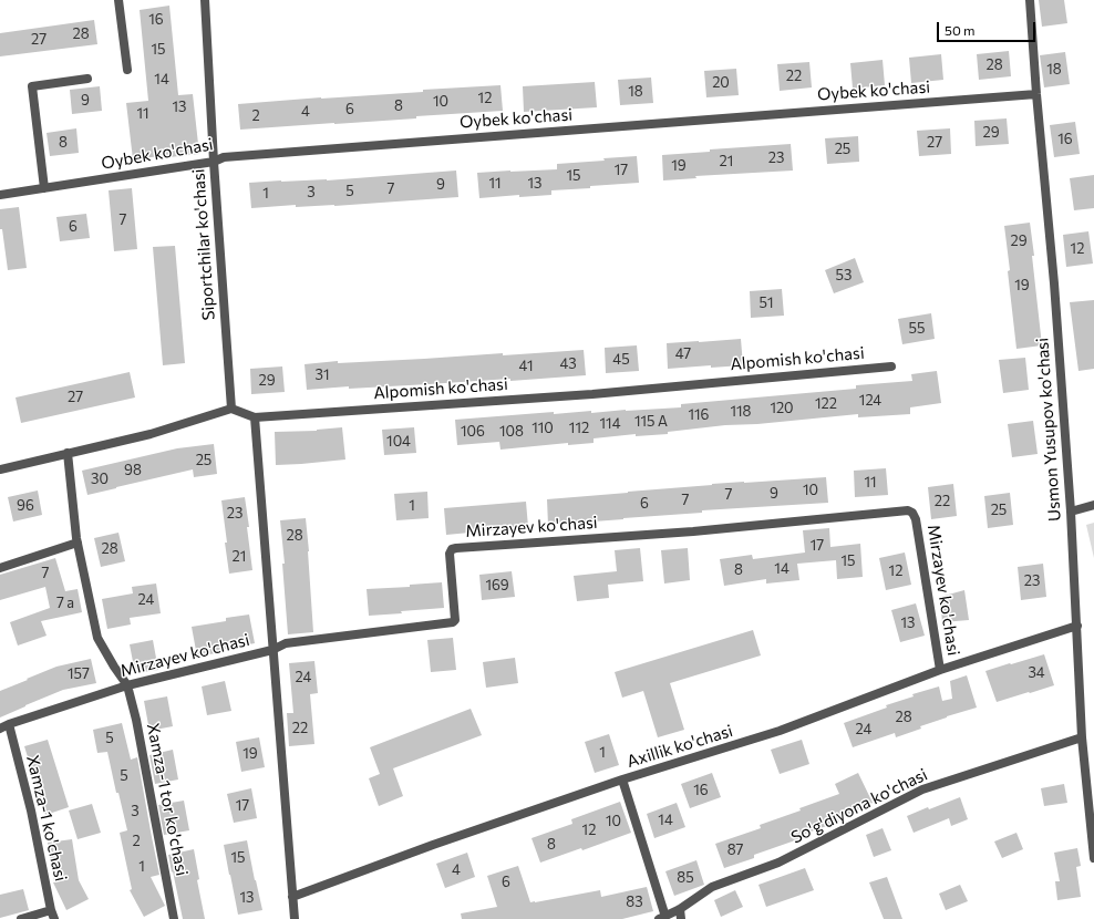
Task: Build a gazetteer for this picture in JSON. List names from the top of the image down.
{
  "streets": {
    "street": [
      "Oybek ko'chasi",
      "Siportchilar ko'chasi",
      "Alpomish ko'chasi",
      "Usmon Yusupov ko'chasi",
      "Mirzayev ko'chasi",
      "Axillik ko'chasi",
      "Xamza-1 tor ko'chasi",
      "So'g'diyona ko'chasi",
      "Xamza-1 ko'chasi"
    ]
  },
  "crossings": [
    ["Oybek ko'chasi", "Siportchilar ko'chasi"],
    ["Oybek ko'chasi", "Usmon Yusupov ko'chasi"],
    ["Siportchilar ko'chasi", "Alpomish ko'chasi"],
    ["Usmon Yusupov ko'chasi", "Axillik ko'chasi"],
    ["Usmon Yusupov ko'chasi", "So'g'diyona ko'chasi"],
    ["Mirzayev ko'chasi", "Axillik ko'chasi"],
    ["Mirzayev ko'chasi", "Xamza-1 tor ko'chasi"],
    ["Mirzayev ko'chasi", "Xamza-1 ko'chasi"]
  ],
  "house_numbers": [
    "16",
    "28",
    "27",
    "15",
    "28",
    "18",
    "22",
    "14",
    "20",
    "18",
    "12",
    "9",
    "10",
    "8",
    "13",
    "6",
    "4",
    "11",
    "2",
    "29",
    "16",
    "8",
    "27",
    "25",
    "23",
    "21",
    "19",
    "17",
    "15",
    "11",
    "13",
    "9",
    "7",
    "5",
    "3",
    "1",
    "7",
    "6",
    "29",
    "12",
    "53",
    "19",
    "51",
    "55",
    "47",
    "45",
    "43",
    "41",
    "31",
    "29",
    "27",
    "124",
    "122",
    "120",
    "118",
    "116",
    "115 А",
    "114",
    "110",
    "112",
    "106",
    "108",
    "104",
    "25",
    "98",
    "30",
    "11",
    "10",
    "9",
    "7",
    "7",
    "22",
    "6",
    "96",
    "1",
    "25",
    "23",
    "28",
    "17",
    "28",
    "21",
    "15",
    "14",
    "8",
    "12",
    "7",
    "23",
    "169",
    "24",
    "7 а",
    "13",
    "34",
    "157",
    "24",
    "28",
    "22",
    "24",
    "5",
    "1",
    "19",
    "5",
    "16",
    "17",
    "3",
    "14",
    "10",
    "12",
    "2",
    "8",
    "87",
    "15",
    "1",
    "4",
    "85",
    "6",
    "13",
    "83"
  ],
  "scale_bar": "50 m"
}
